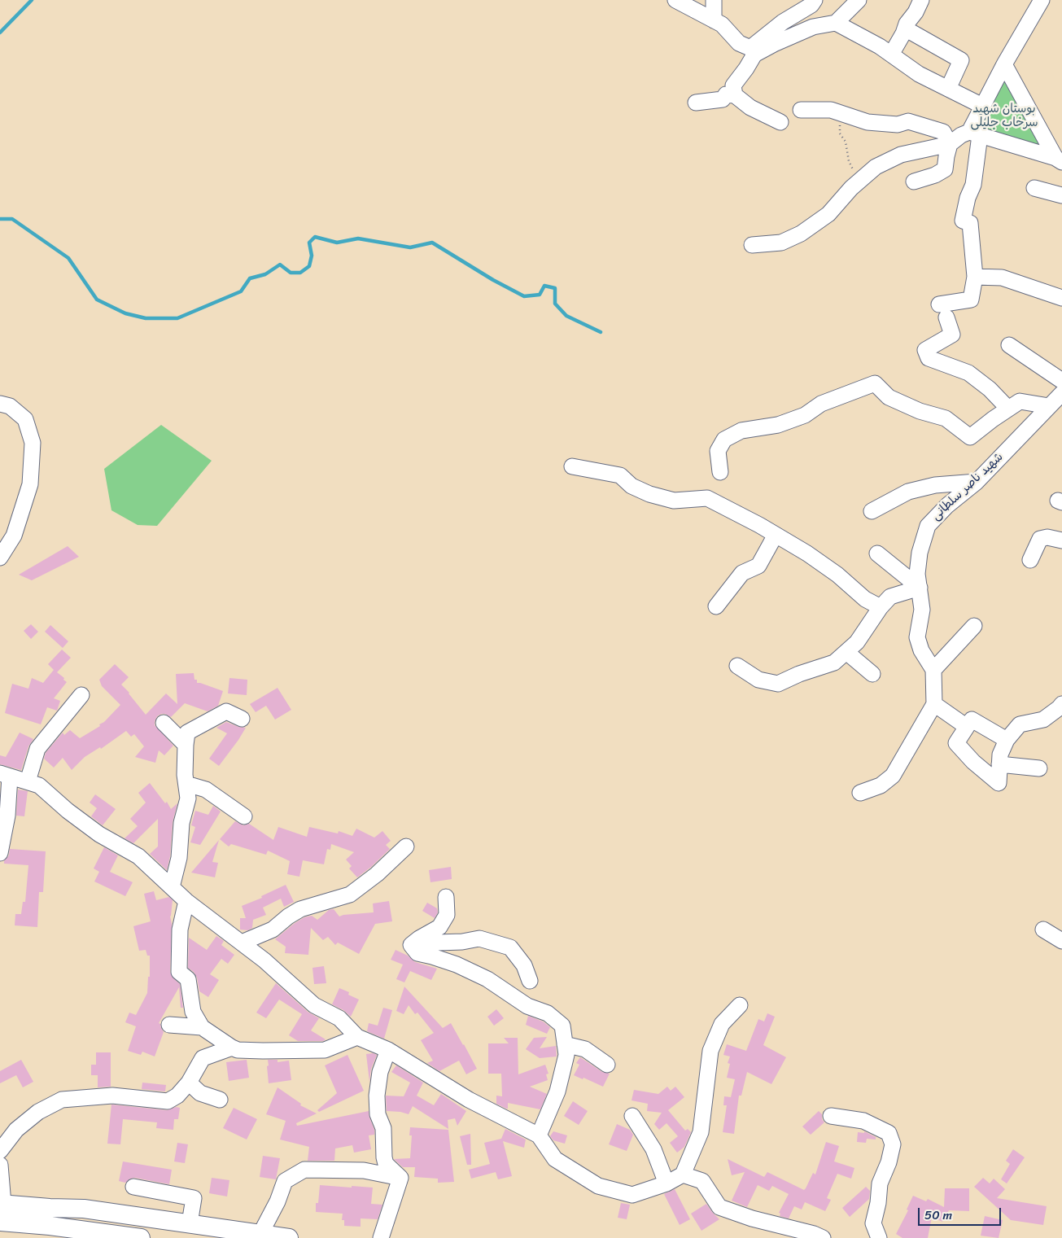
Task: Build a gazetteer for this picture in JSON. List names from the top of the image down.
{
  "streets": {
    "street": ["شهید ناصر سلطانی"]
  },
  "parks": ["بوستان شهید سرخاب جلیلی"],
  "scale_bar": "50 m"
}
